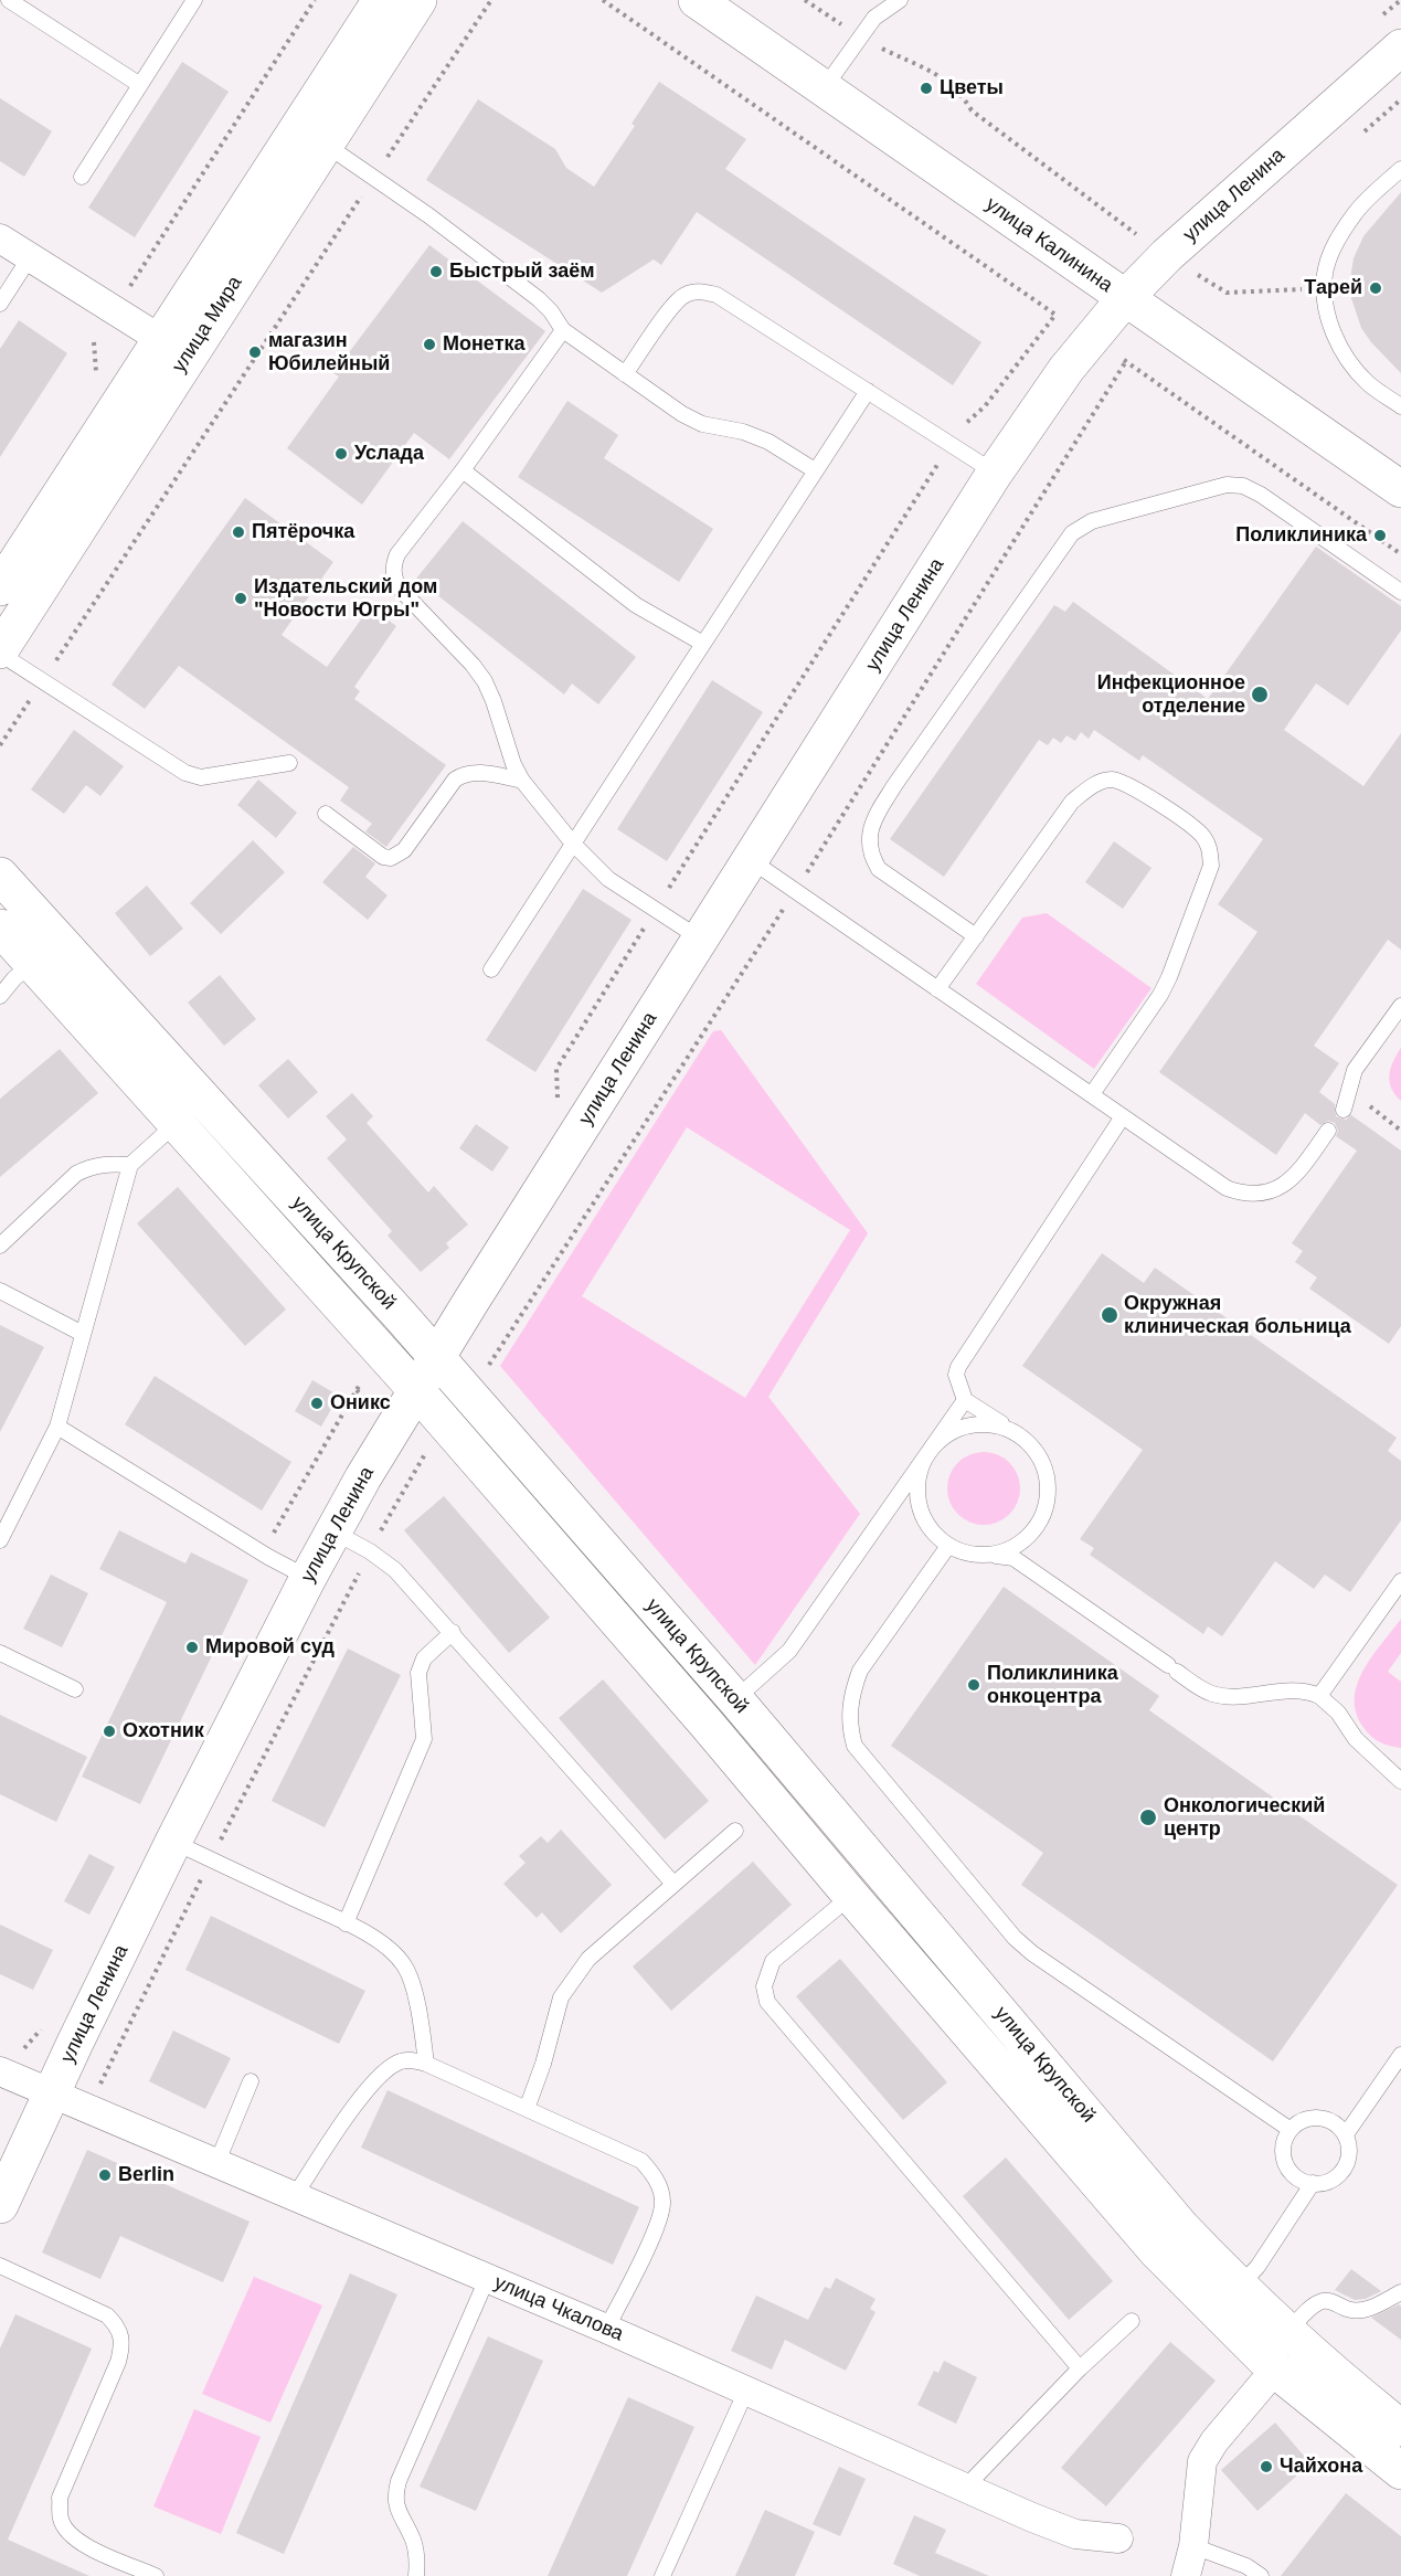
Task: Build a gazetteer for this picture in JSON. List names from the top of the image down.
{
  "streets": {
    "main road": [
      "улица Ленина",
      "улица Калинина",
      "улица Мира",
      "улица Крупской"
    ],
    "street": ["улица Чкалова"]
  },
  "crossings": [
    ["улица Ленина", "улица Калинина"],
    ["улица Ленина", "улица Крупской"],
    ["улица Ленина", "улица Чкалова"]
  ],
  "places": [
    "Цветы",
    "Быстрый заём",
    "Тарей",
    "Монетка",
    "магазин Юбилейный",
    "Услада",
    "Пятёрочка",
    "Поликлиника",
    "Издательский дом \"Новости Югры\"",
    "Инфекционное отделение",
    "Окружная клиническая больница",
    "Оникс",
    "Мировой суд",
    "Поликлиника онкоцентра",
    "Охотник",
    "Онкологический центр",
    "Berlin",
    "Чайхона"
  ]
}
